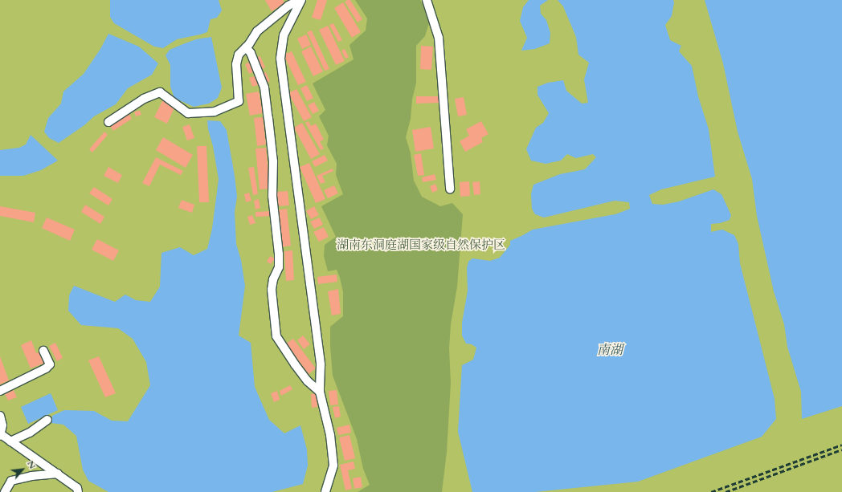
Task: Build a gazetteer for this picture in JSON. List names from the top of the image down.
{
  "water": ["南湖"],
  "parks": ["湖南东洞庭湖国家级自然保护区"],
  "north": "top right"
}
